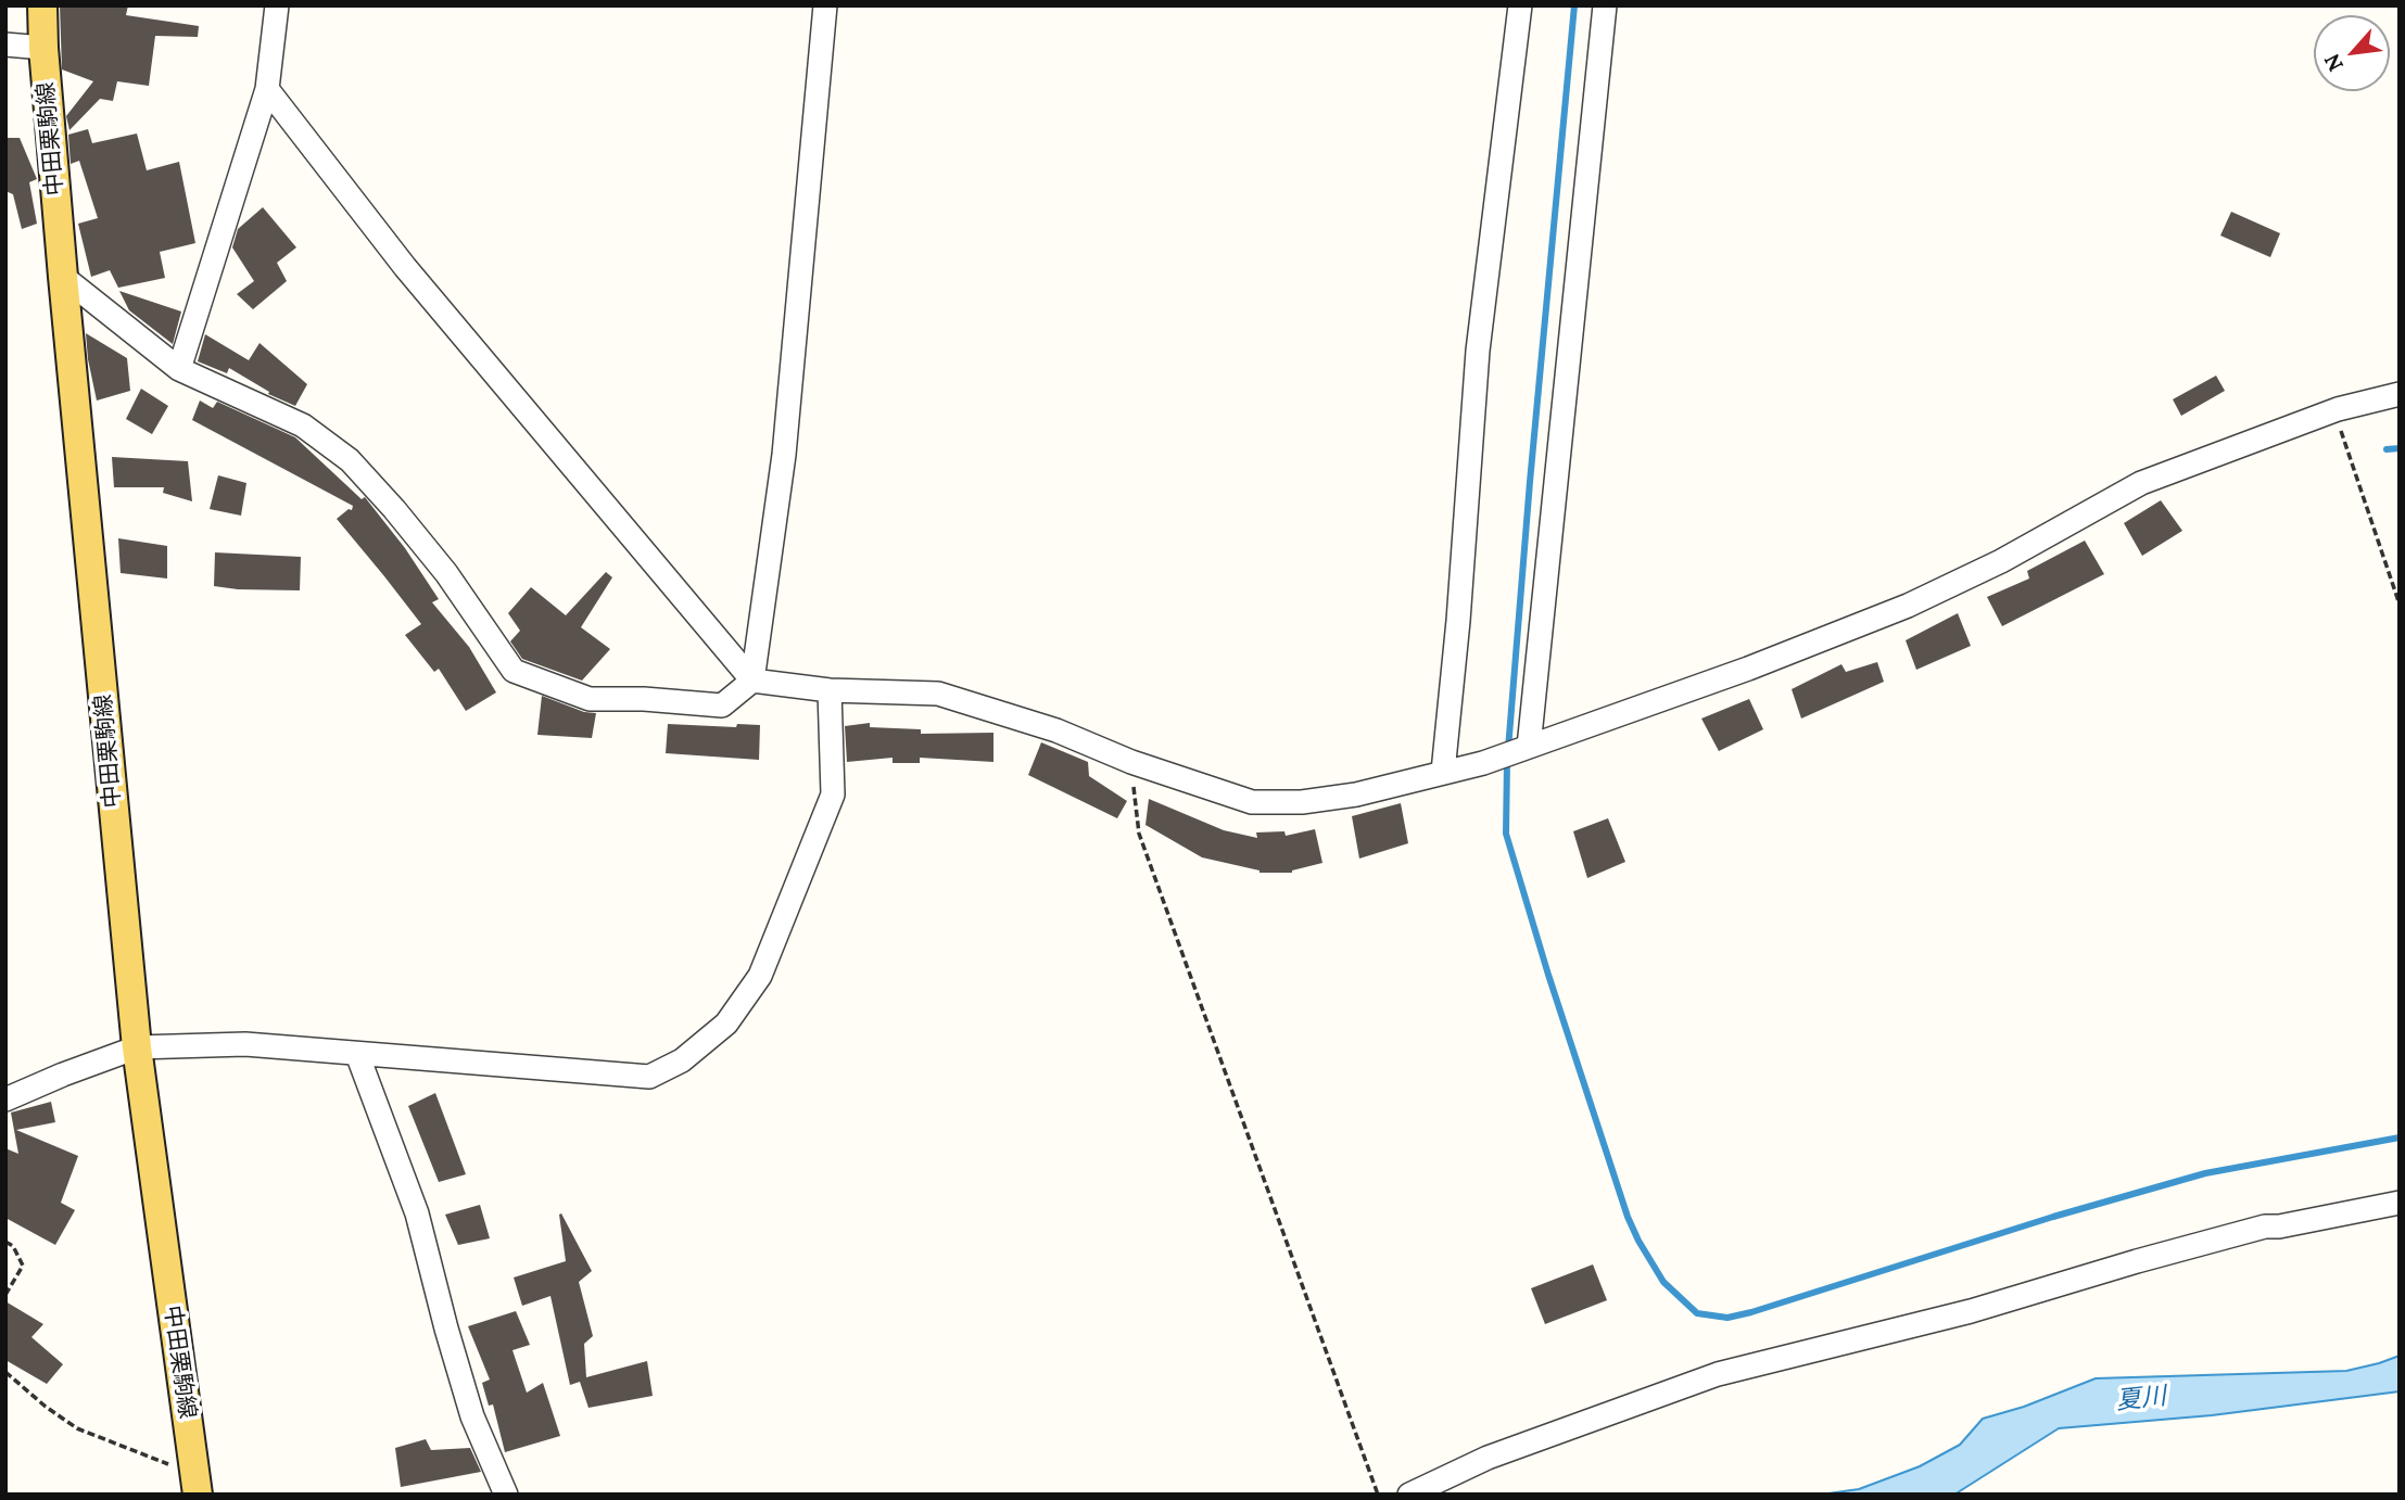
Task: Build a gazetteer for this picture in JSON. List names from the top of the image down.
{
  "streets": {
    "main road": ["中田栗駒線"]
  },
  "water": ["夏川"],
  "north": "bottom left"
}
